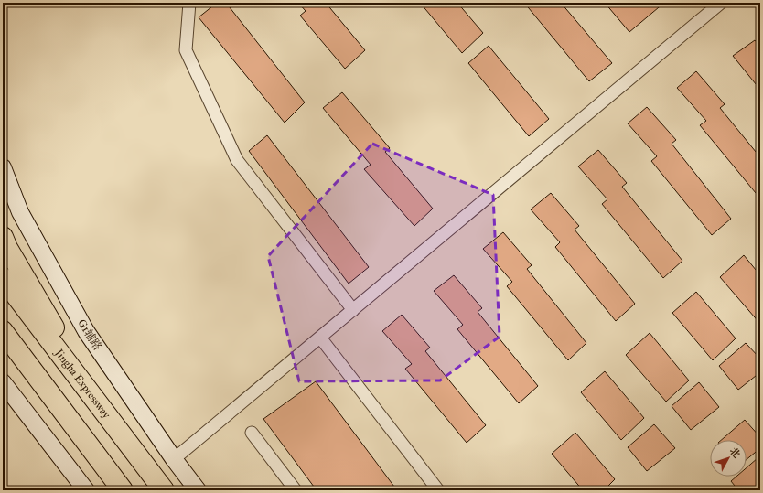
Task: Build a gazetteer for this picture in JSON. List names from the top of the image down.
{
  "streets": {
    "highway": ["Jingha Expressway"],
    "street": ["G1辅路"]
  },
  "north": "top right"
}
